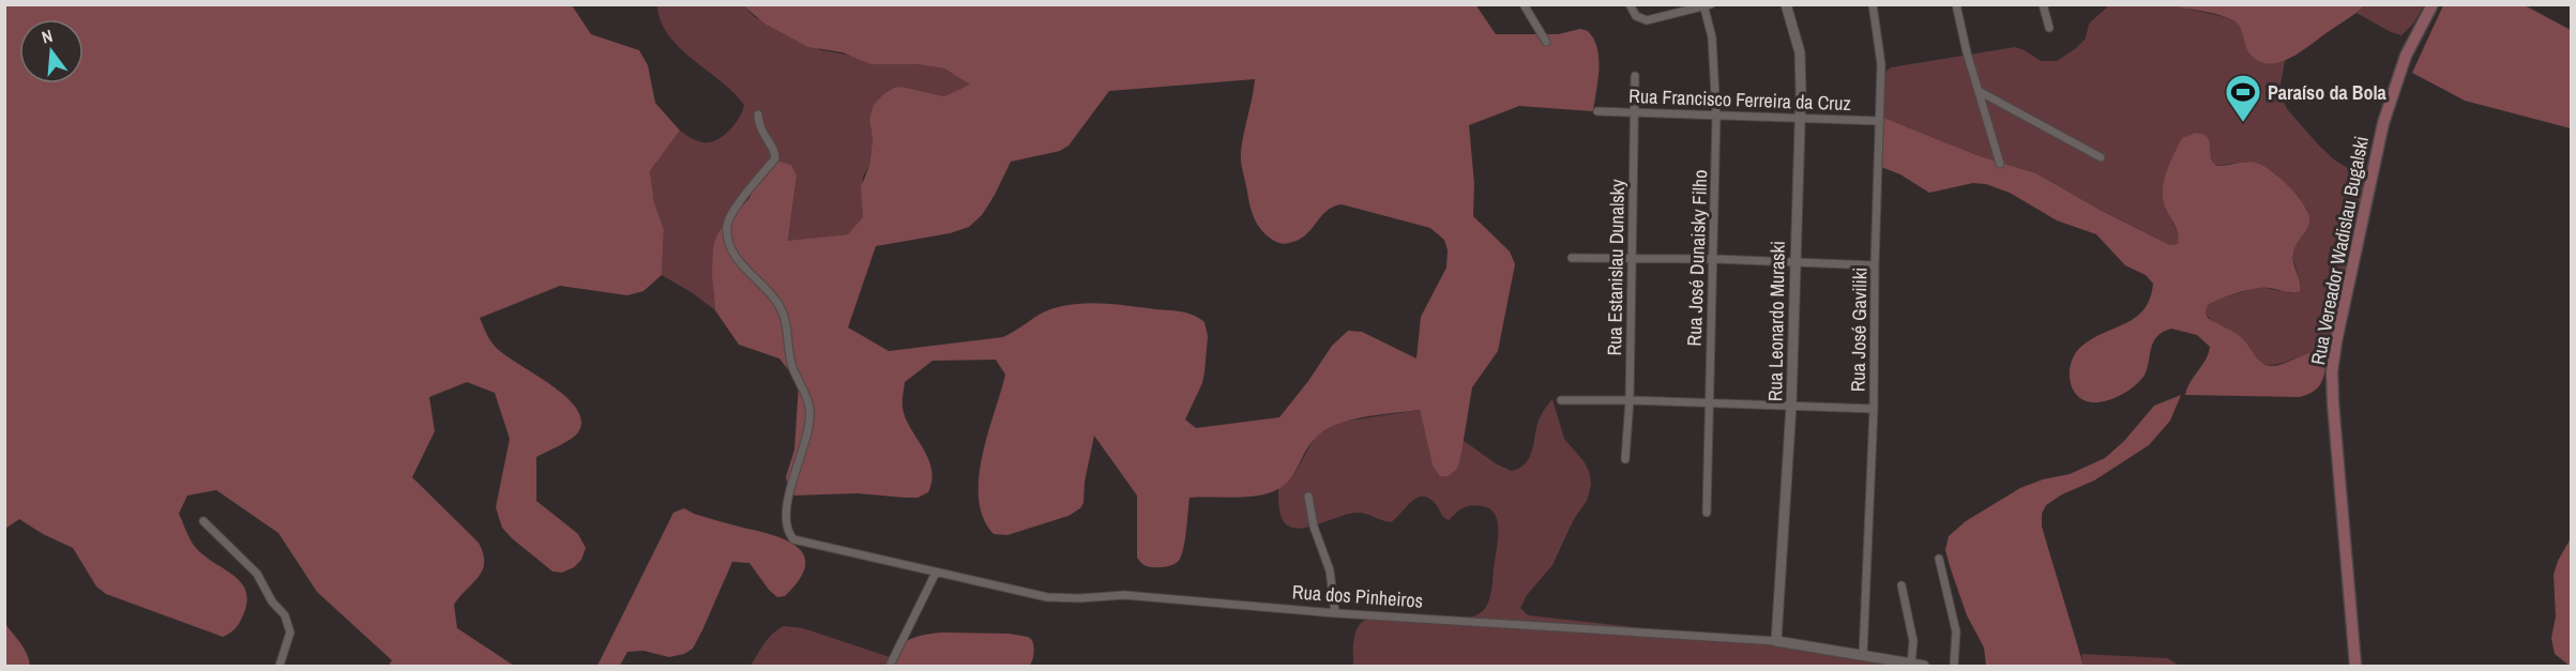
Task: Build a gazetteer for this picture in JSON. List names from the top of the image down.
{
  "streets": {
    "main road": ["Rua Vereador Wadislau Bugalski"],
    "street": [
      "Rua Francisco Ferreira da Cruz",
      "Rua José Dunaisky Filho",
      "Rua Estanislau Dunalsky",
      "Rua Leonardo Muraski",
      "Rua José Gaviliki",
      "Rua dos Pinheiros"
    ]
  },
  "crossings": [
    ["Rua Francisco Ferreira da Cruz", "Rua José Dunaisky Filho"],
    ["Rua Francisco Ferreira da Cruz", "Rua Estanislau Dunalsky"],
    ["Rua Francisco Ferreira da Cruz", "Rua Leonardo Muraski"],
    ["Rua Francisco Ferreira da Cruz", "Rua José Gaviliki"],
    ["Rua Leonardo Muraski", "Rua dos Pinheiros"],
    ["Rua José Gaviliki", "Rua dos Pinheiros"]
  ],
  "places": {
    "sports": ["Paraíso da Bola"]
  },
  "north": "top"
}
